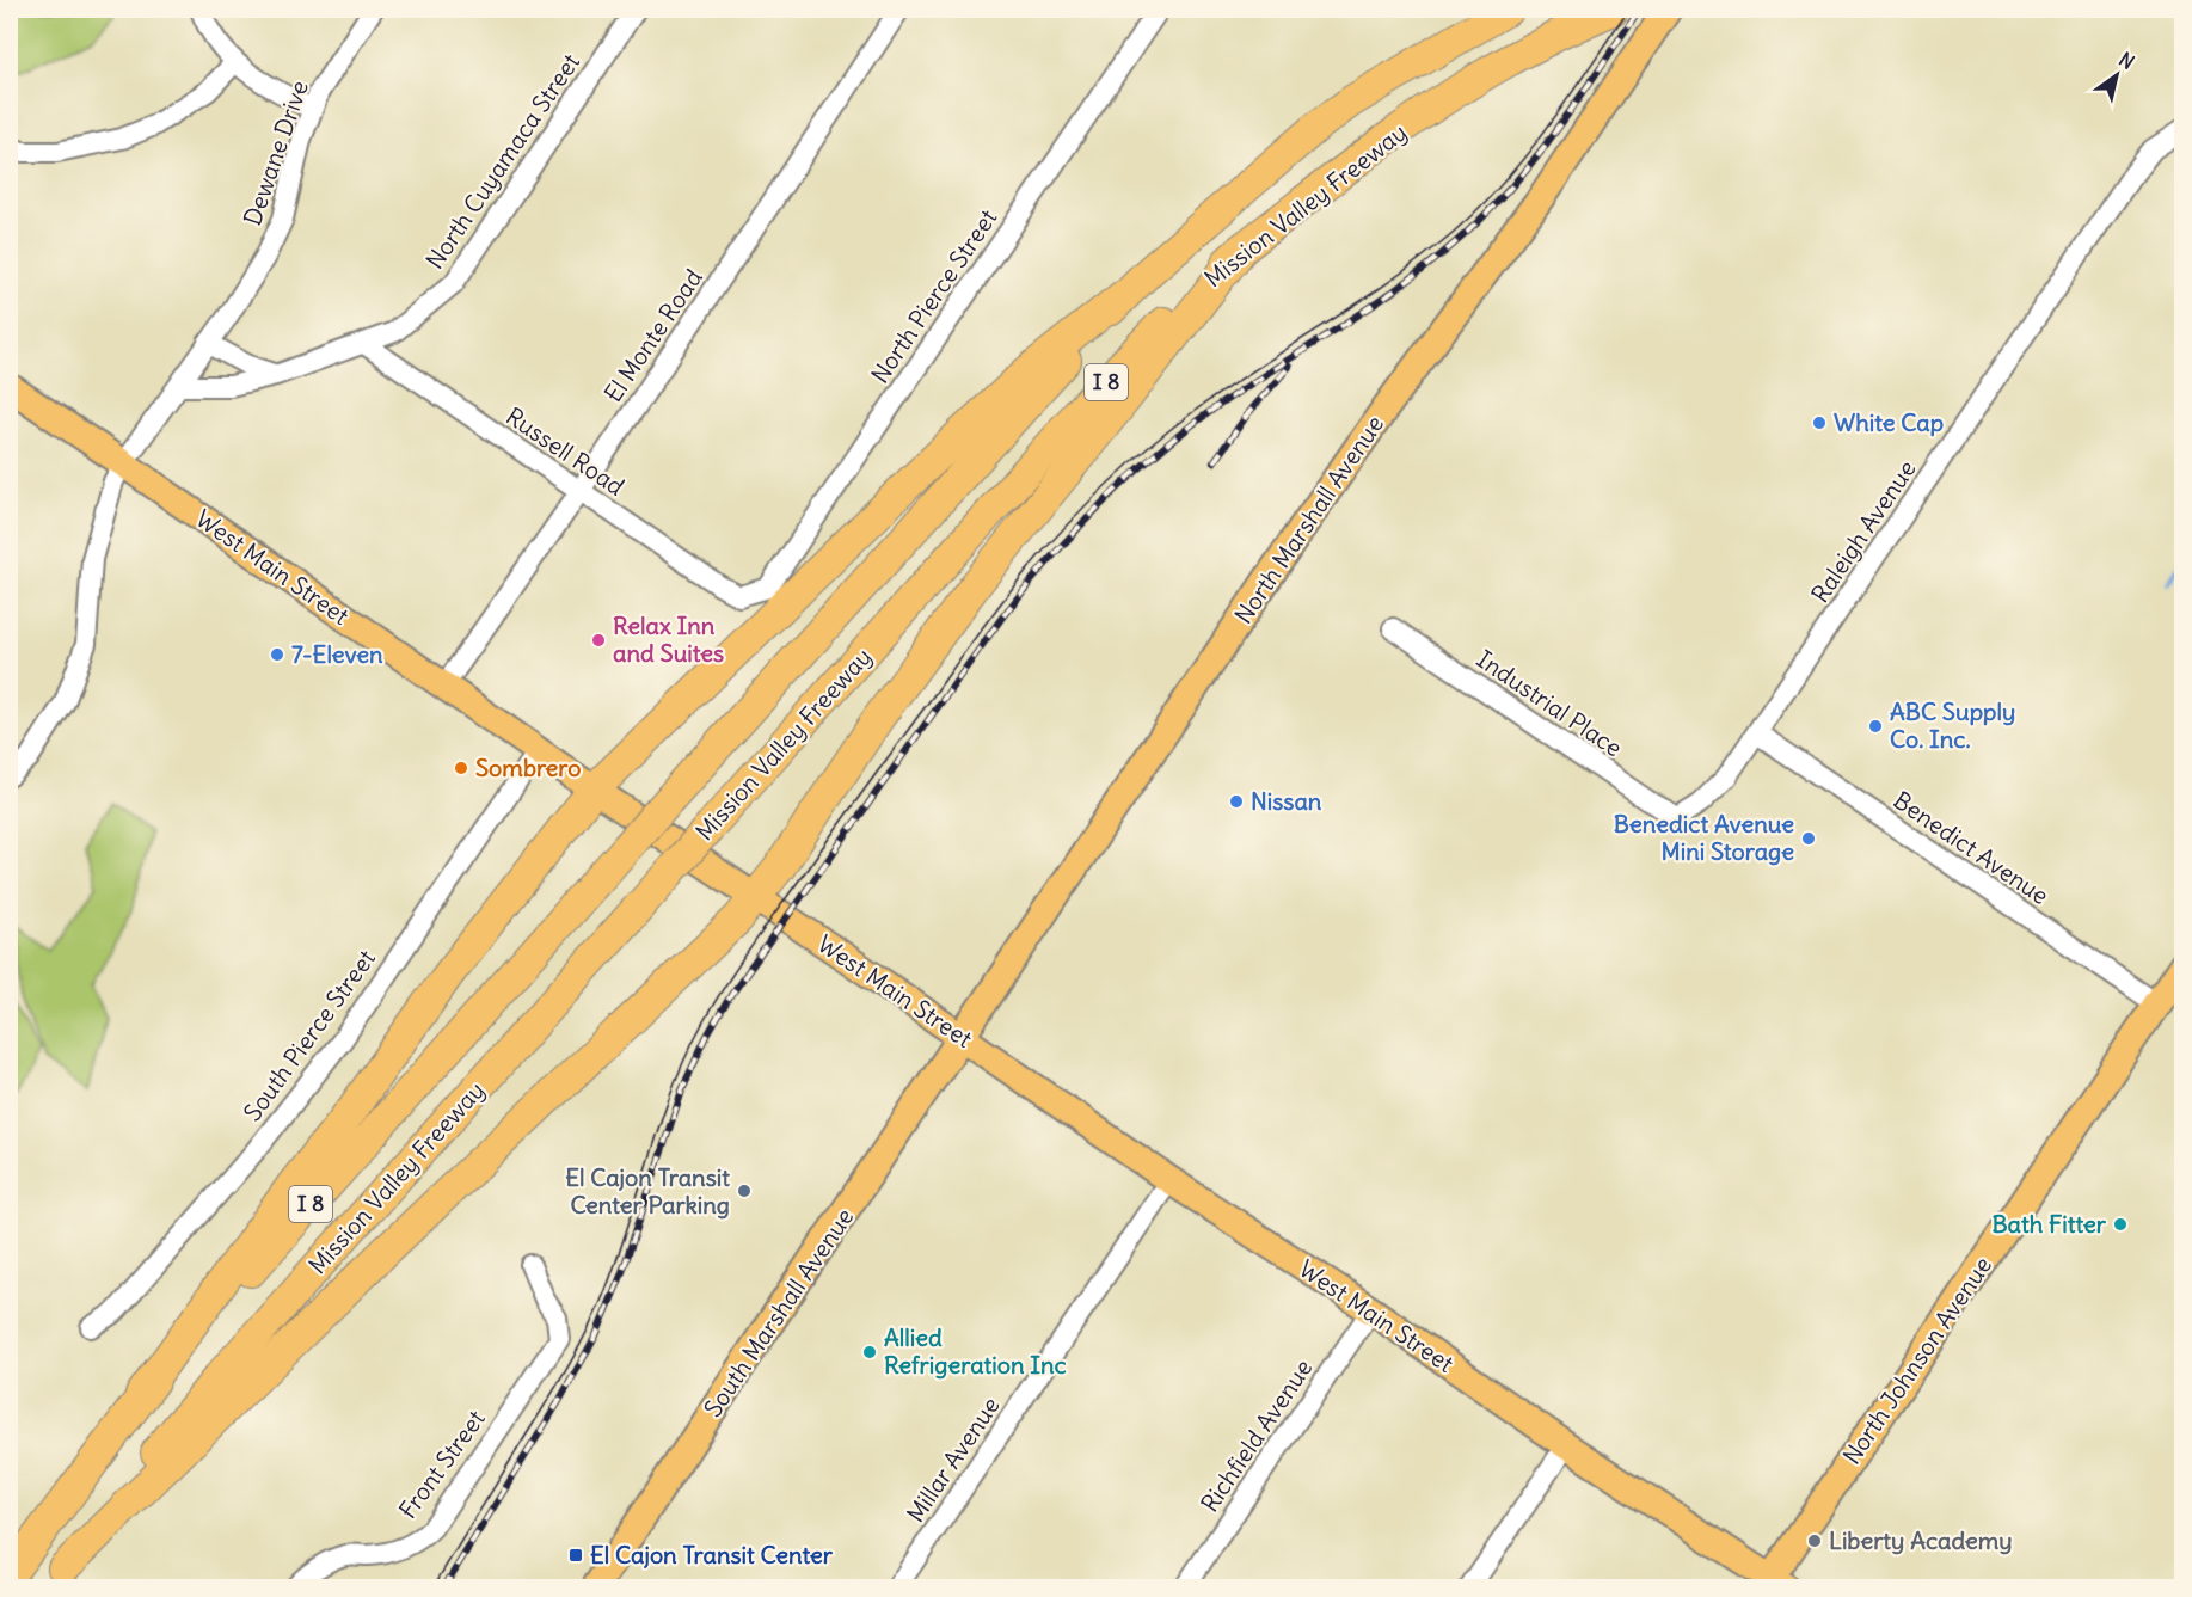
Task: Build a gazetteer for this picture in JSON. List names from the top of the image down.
{
  "streets": {
    "highway": ["Mission Valley Freeway", "I 8"],
    "main road": [
      "North Marshall Avenue",
      "West Main Street",
      "South Marshall Avenue",
      "North Johnson Avenue"
    ],
    "street": [
      "Dewane Drive",
      "North Cuyamaca Street",
      "North Pierce Street",
      "El Monte Road",
      "Russell Road",
      "Raleigh Avenue",
      "Industrial Place",
      "Benedict Avenue",
      "South Pierce Street",
      "Richfield Avenue",
      "Millar Avenue",
      "Front Street"
    ]
  },
  "crossings": [
    ["Dewane Drive", "North Cuyamaca Street"],
    ["North Cuyamaca Street", "Russell Road"],
    ["North Pierce Street", "Russell Road"],
    ["El Monte Road", "Russell Road"],
    ["El Monte Road", "West Main Street"],
    ["North Marshall Avenue", "West Main Street"],
    ["North Marshall Avenue", "South Marshall Avenue"],
    ["Raleigh Avenue", "Industrial Place"],
    ["Raleigh Avenue", "Benedict Avenue"],
    ["West Main Street", "South Pierce Street"],
    ["West Main Street", "South Marshall Avenue"],
    ["West Main Street", "North Johnson Avenue"],
    ["West Main Street", "Richfield Avenue"],
    ["West Main Street", "Millar Avenue"],
    ["Benedict Avenue", "North Johnson Avenue"]
  ],
  "places": {
    "other": [
      "White Cap",
      "Relax Inn and Suites",
      "7-Eleven",
      "ABC Supply Co. Inc.",
      "Sombrero",
      "Nissan",
      "Benedict Avenue Mini Storage",
      "El Cajon Transit Center Parking",
      "Bath Fitter",
      "Allied Refrigeration Inc",
      "Liberty Academy"
    ],
    "transit": ["El Cajon Transit Center"]
  },
  "north": "top right"
}
